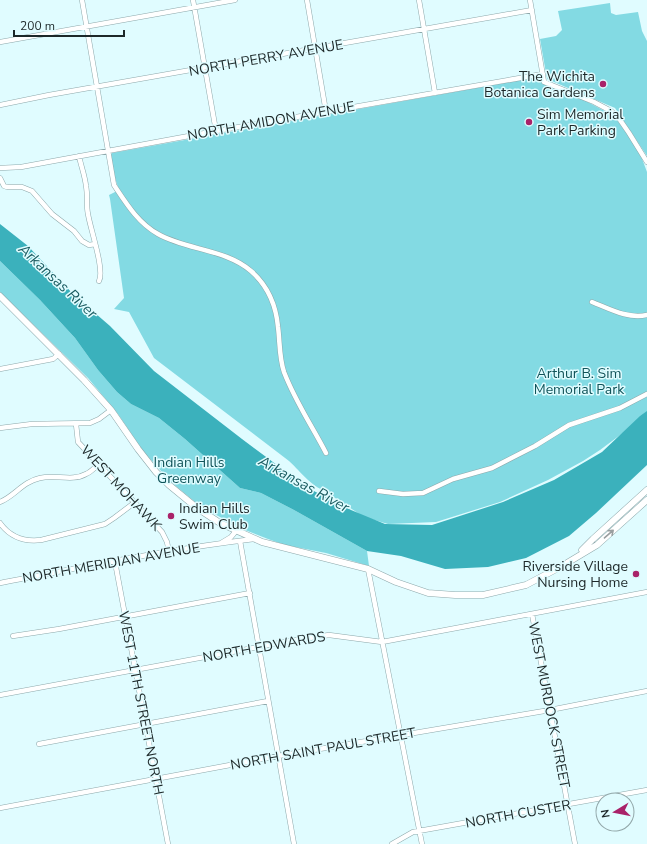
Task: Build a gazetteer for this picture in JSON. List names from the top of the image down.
{
  "streets": {
    "street": [
      "NORTH PERRY AVENUE",
      "NORTH AMIDON AVENUE",
      "WEST MOHAWK",
      "NORTH MERIDIAN AVENUE",
      "NORTH EDWARDS",
      "WEST 11TH STREET NORTH",
      "WEST MURDOCK STREET",
      "NORTH SAINT PAUL STREET",
      "NORTH CUSTER"
    ]
  },
  "crossings": [
    ["WEST MOHAWK", "NORTH MERIDIAN AVENUE"],
    ["NORTH MERIDIAN AVENUE", "WEST 11TH STREET NORTH"],
    ["NORTH EDWARDS", "WEST 11TH STREET NORTH"],
    ["NORTH EDWARDS", "WEST MURDOCK STREET"],
    ["WEST 11TH STREET NORTH", "NORTH SAINT PAUL STREET"],
    ["WEST MURDOCK STREET", "NORTH SAINT PAUL STREET"],
    ["WEST MURDOCK STREET", "NORTH CUSTER"]
  ],
  "water": ["Arkansas River"],
  "parks": ["Arthur B. Sim Memorial Park", "Indian Hills Greenway"],
  "places": [
    "The Wichita Botanica Gardens",
    "Sim Memorial Park Parking",
    "Indian Hills Swim Club",
    "Riverside Village Nursing Home"
  ],
  "scale_bar": "200 m",
  "north": "left"
}
